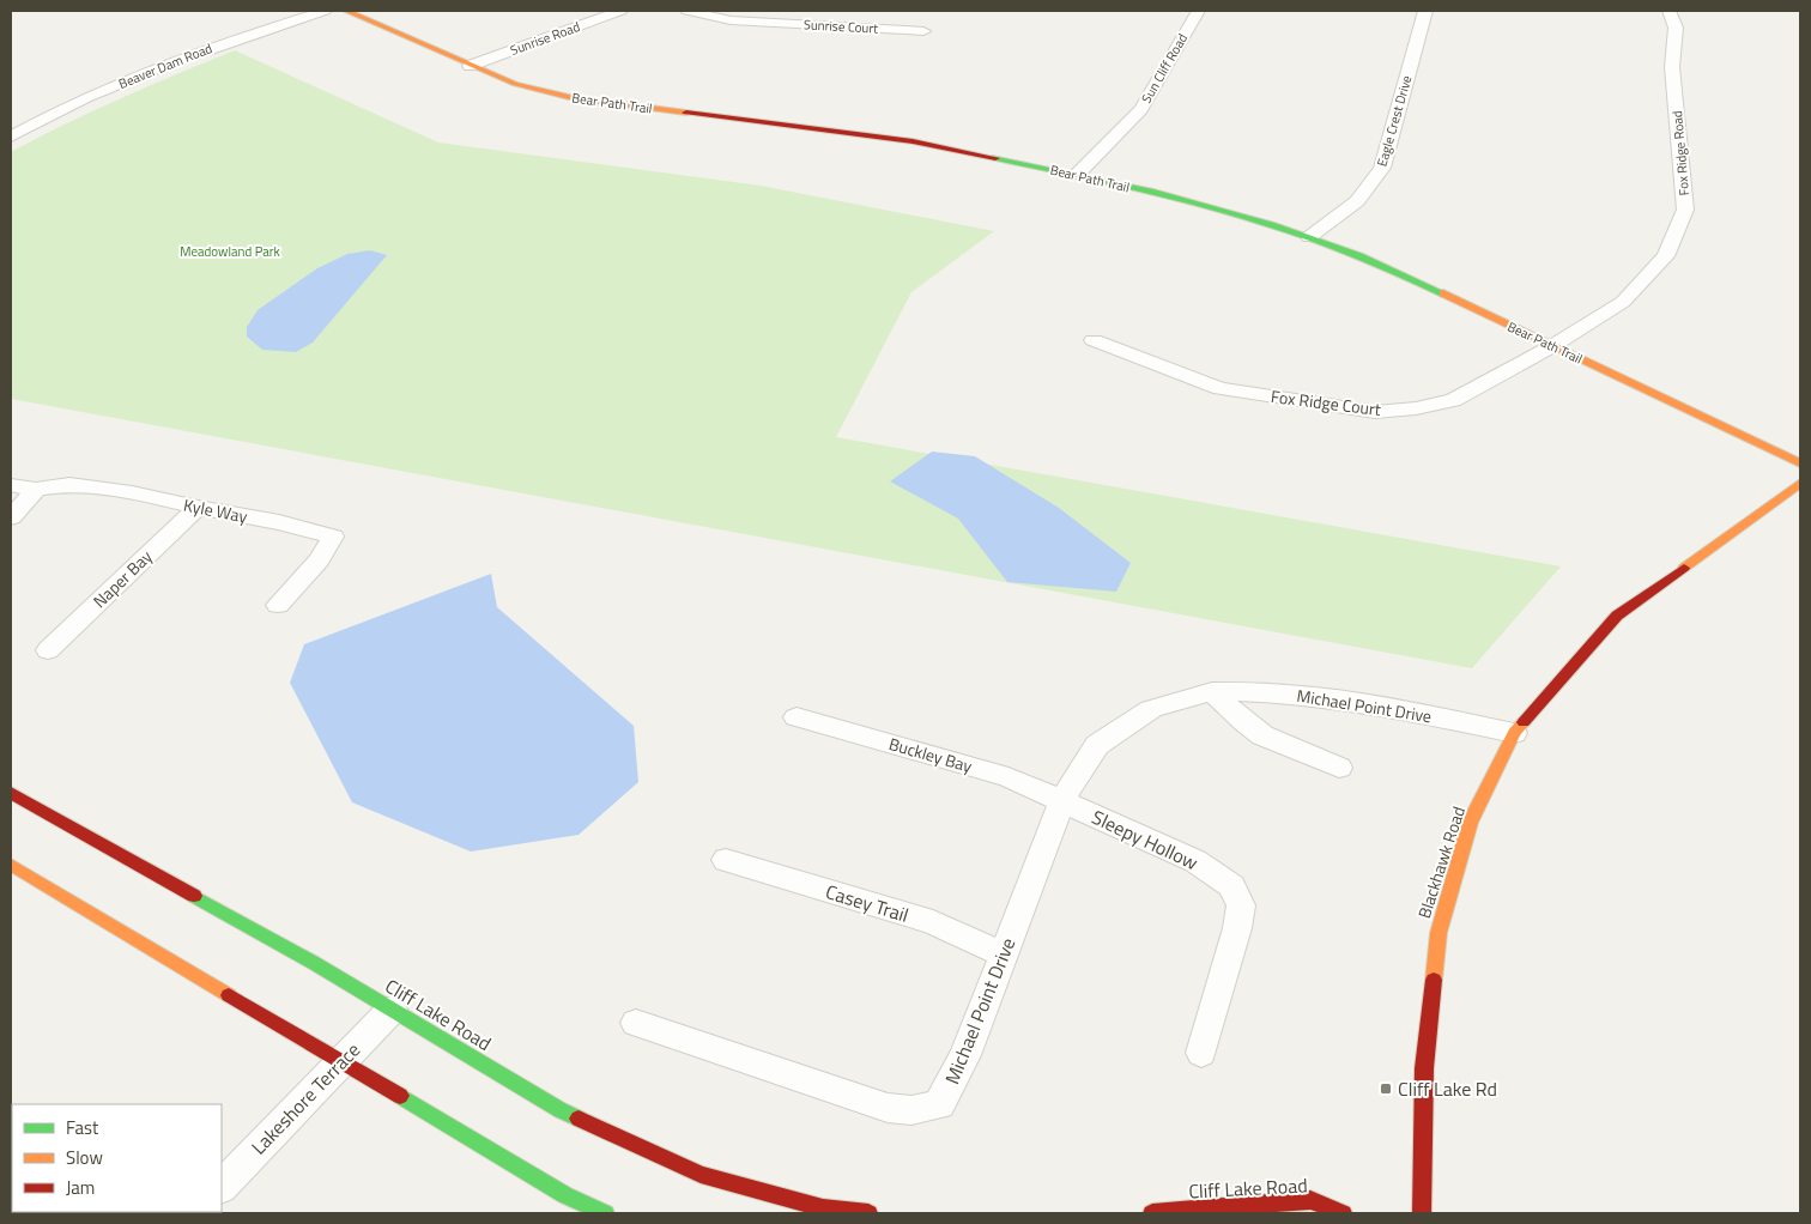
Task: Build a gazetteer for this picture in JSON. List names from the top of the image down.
{
  "streets": {
    "street": [
      "Sunrise Court",
      "Sunrise Road",
      "Beaver Dam Road",
      "Sun Cliff Road",
      "Bear Path Trail",
      "Eagle Crest Drive",
      "Fox Ridge Road",
      "Fox Ridge Court",
      "Kyle Way",
      "Naper Bay",
      "Michael Point Drive",
      "Buckley Bay",
      "Sleepy Hollow",
      "Blackhawk Road",
      "Casey Trail",
      "Cliff Lake Road",
      "Lakeshore Terrace"
    ]
  },
  "crossings": [
    ["Sunrise Road", "Bear Path Trail"],
    ["Sun Cliff Road", "Bear Path Trail"],
    ["Bear Path Trail", "Eagle Crest Drive"],
    ["Bear Path Trail", "Fox Ridge Road"],
    ["Bear Path Trail", "Fox Ridge Court"],
    ["Fox Ridge Road", "Fox Ridge Court"],
    ["Kyle Way", "Naper Bay"],
    ["Michael Point Drive", "Buckley Bay"],
    ["Michael Point Drive", "Sleepy Hollow"],
    ["Michael Point Drive", "Blackhawk Road"],
    ["Michael Point Drive", "Casey Trail"],
    ["Buckley Bay", "Sleepy Hollow"],
    ["Cliff Lake Road", "Lakeshore Terrace"]
  ],
  "parks": ["Meadowland Park"],
  "places": {
    "transit": ["Cliff Lake Rd"]
  },
  "legend": ["Fast", "Slow", "Jam"]
}
